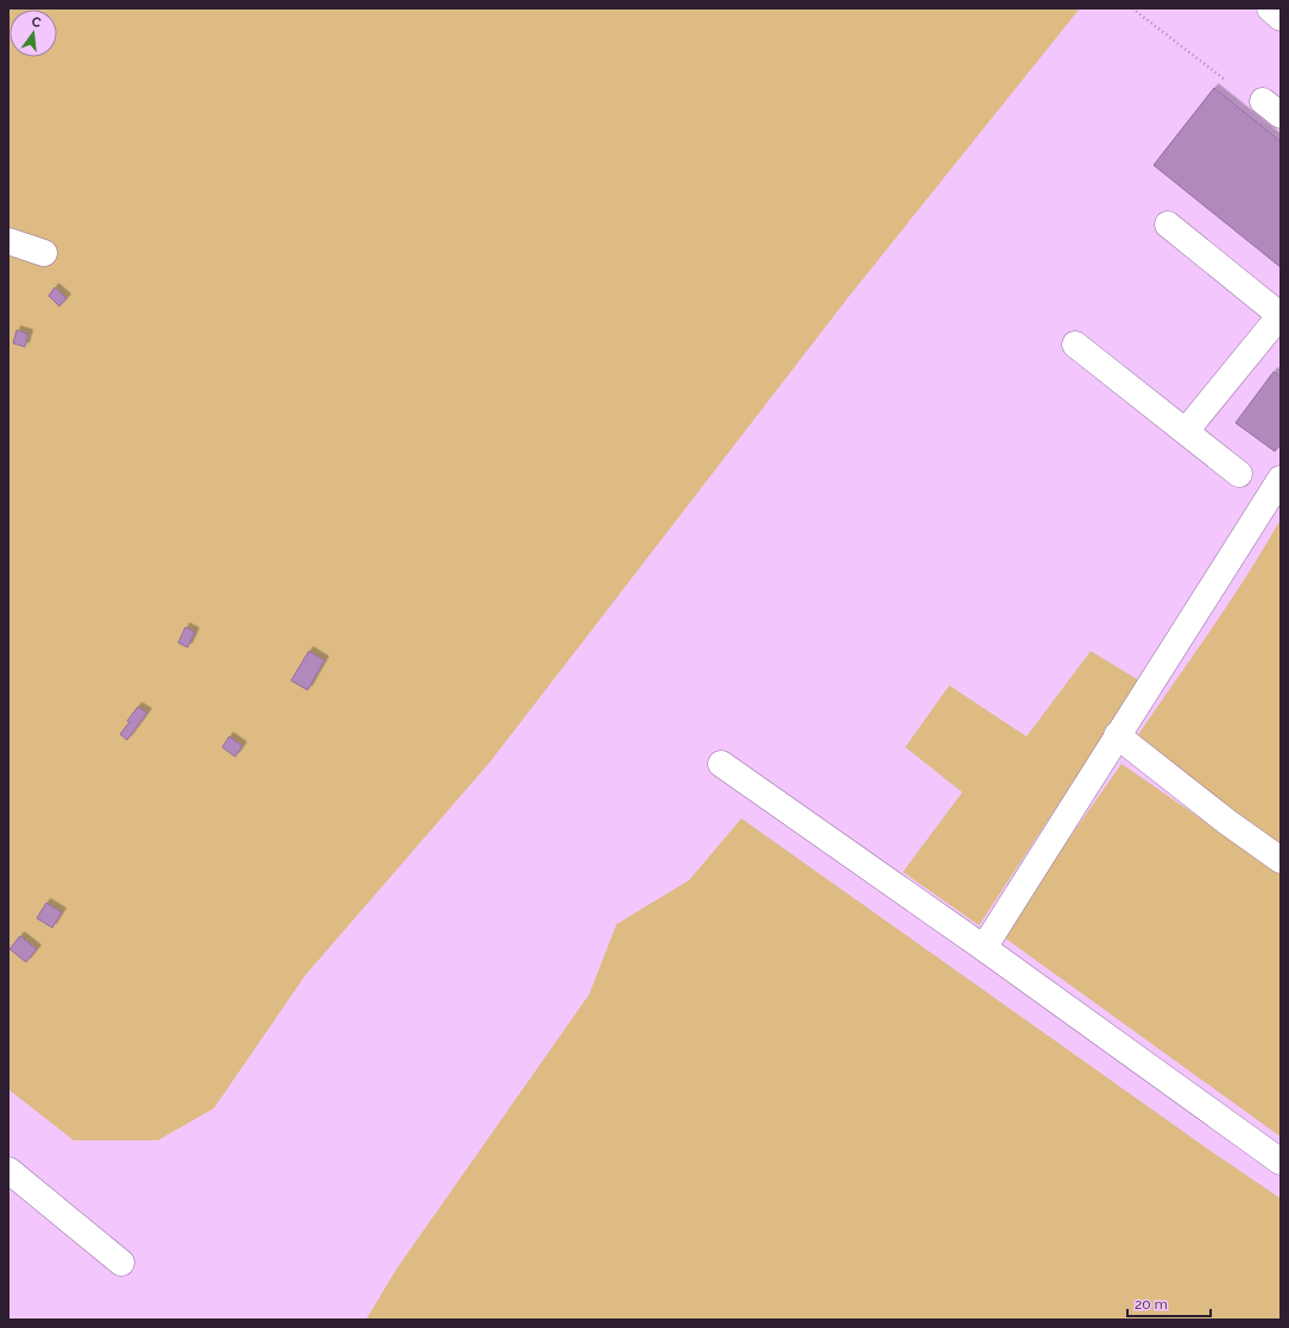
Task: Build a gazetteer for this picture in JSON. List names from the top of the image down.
{
  "scale_bar": "20 m",
  "north": "top"
}
